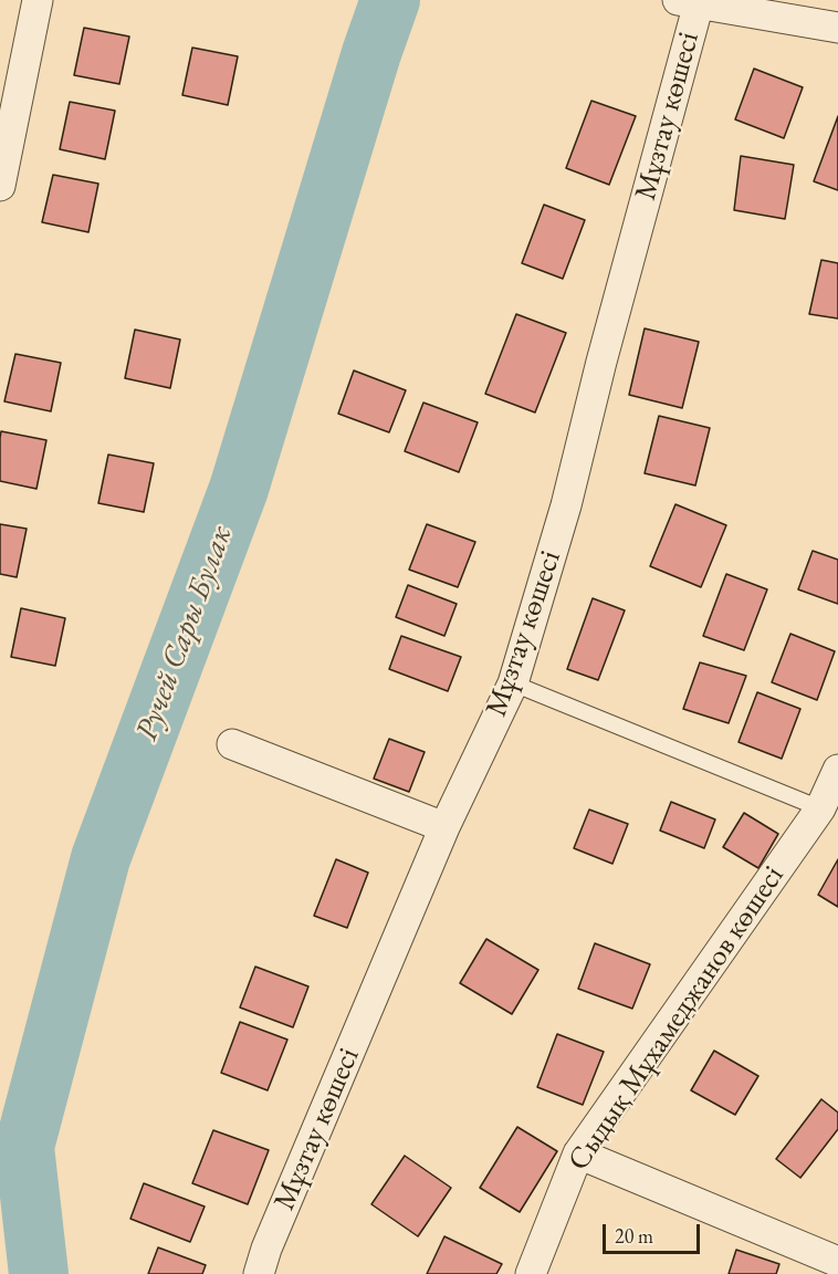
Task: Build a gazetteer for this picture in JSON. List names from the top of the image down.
{
  "streets": {
    "street": ["Мұзтау көшесі", "Сыдық Мұхамеджанов көшесі"]
  },
  "water": ["Ручей Сары Булак"],
  "scale_bar": "20 m"
}
